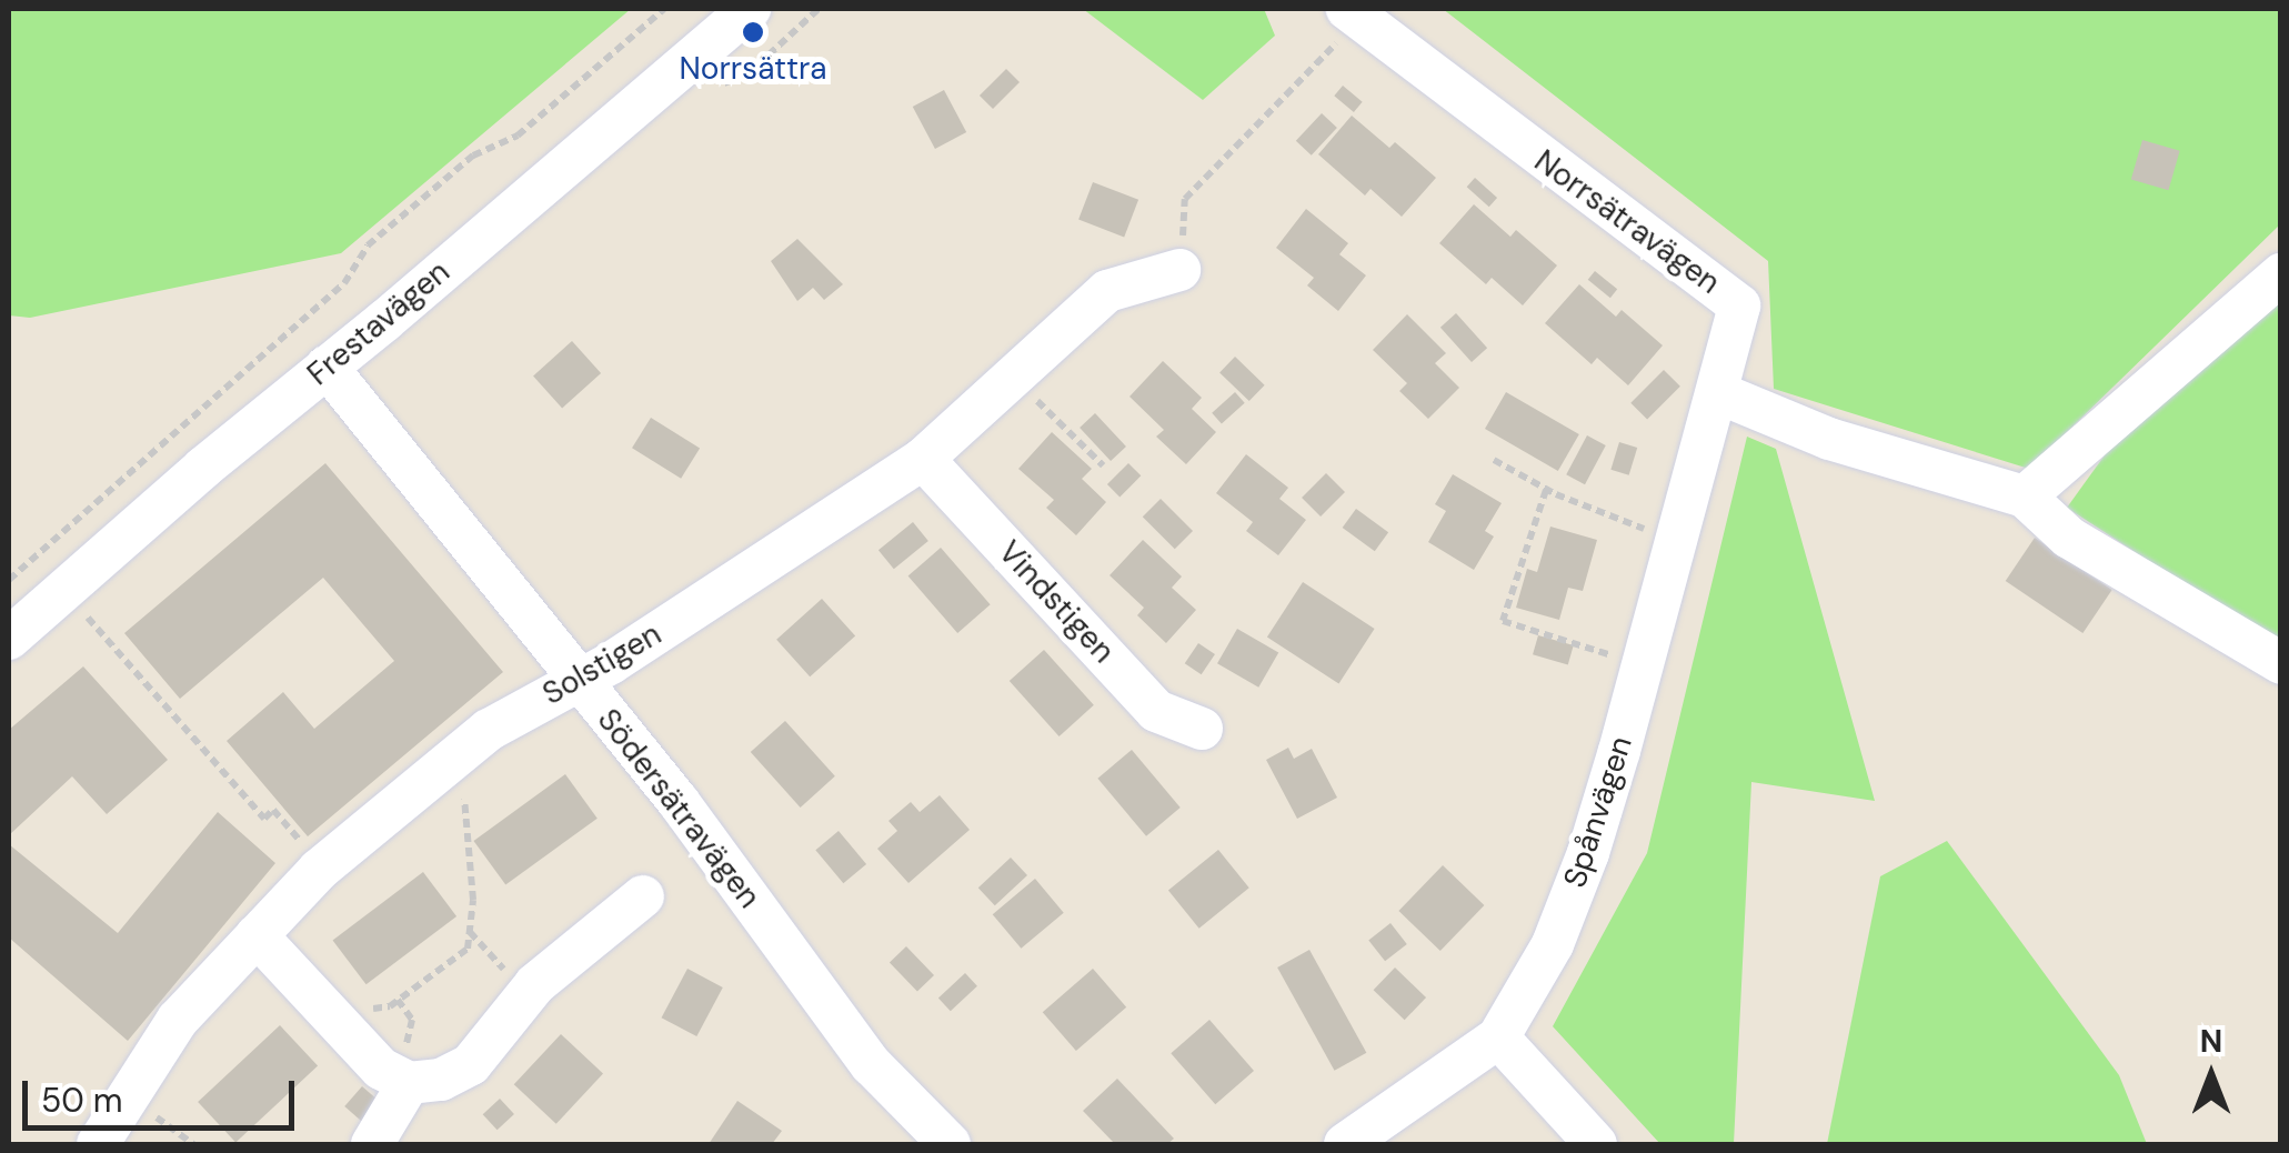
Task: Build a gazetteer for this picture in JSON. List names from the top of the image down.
{
  "streets": {
    "street": [
      "Norrsätravägen",
      "Frestavägen",
      "Vindstigen",
      "Solstigen",
      "Södersätravägen",
      "Spånvägen"
    ]
  },
  "crossings": [
    ["Norrsätravägen", "Spånvägen"],
    ["Frestavägen", "Södersätravägen"],
    ["Vindstigen", "Solstigen"],
    ["Solstigen", "Södersätravägen"]
  ],
  "places": ["Norrsättra"],
  "scale_bar": "50 m",
  "north": "top"
}
